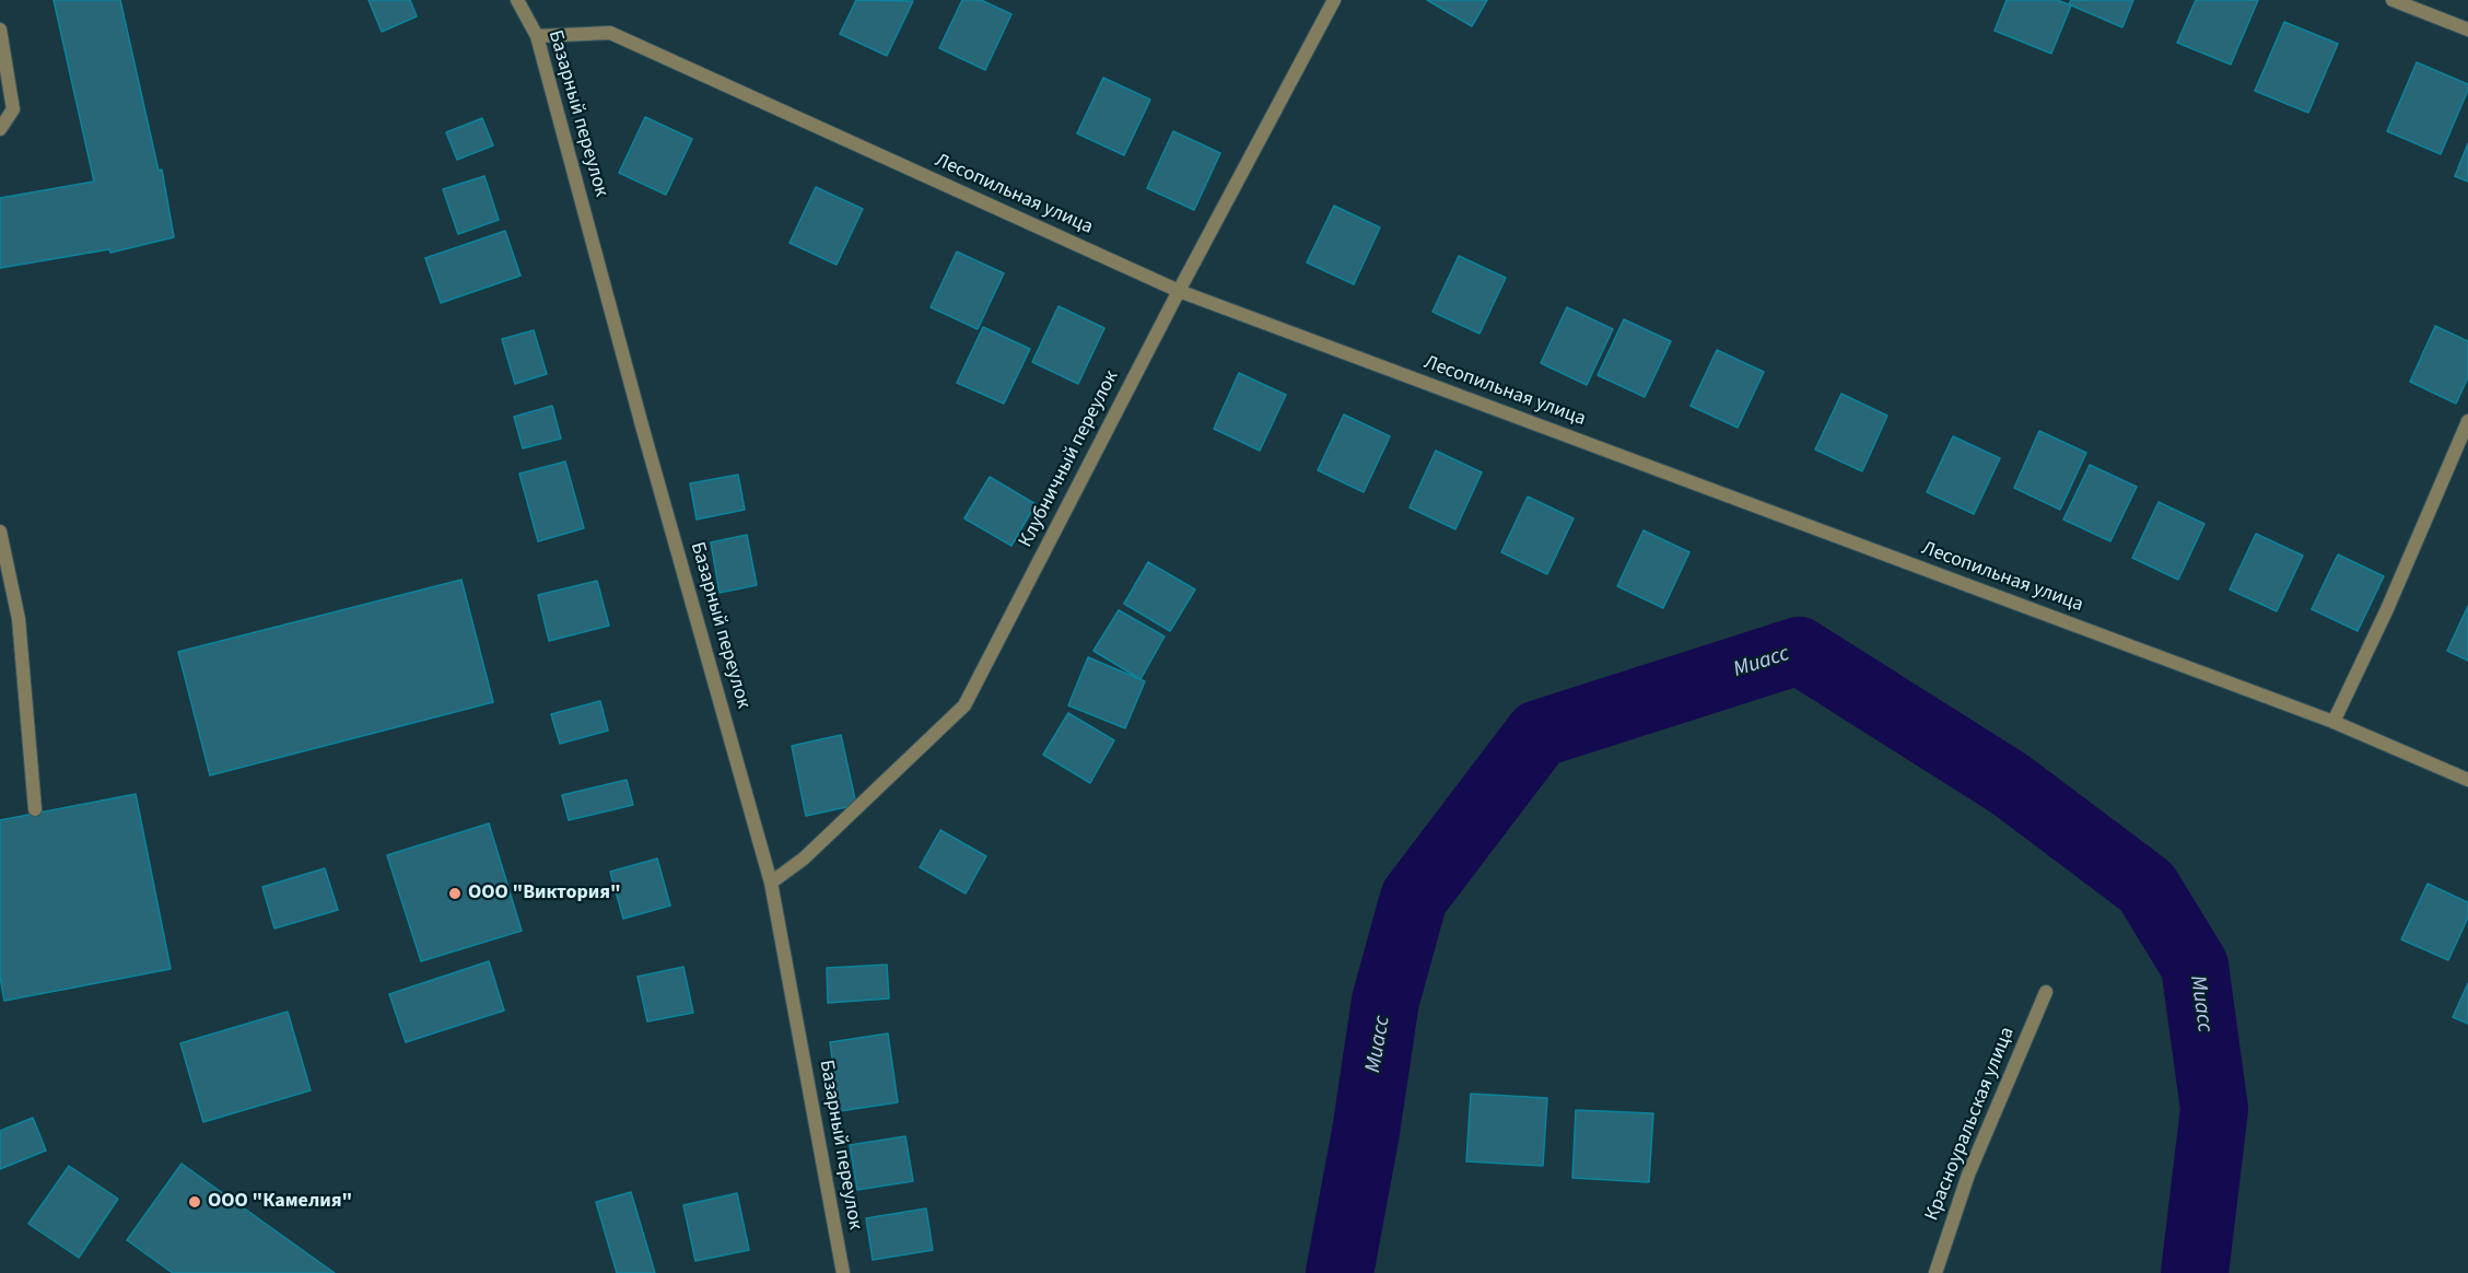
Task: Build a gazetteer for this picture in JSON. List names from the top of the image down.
{
  "streets": {
    "street": [
      "Базарный переулок",
      "Лесопильная улица",
      "Клубничный переулок",
      "Красноуральская улица"
    ]
  },
  "crossings": [
    ["Базарный переулок", "Лесопильная улица"],
    ["Базарный переулок", "Клубничный переулок"],
    ["Лесопильная улица", "Клубничный переулок"]
  ],
  "water": ["Миасс"],
  "places": ["ООО \"Виктория\"", "ООО \"Камелия\""]
}
